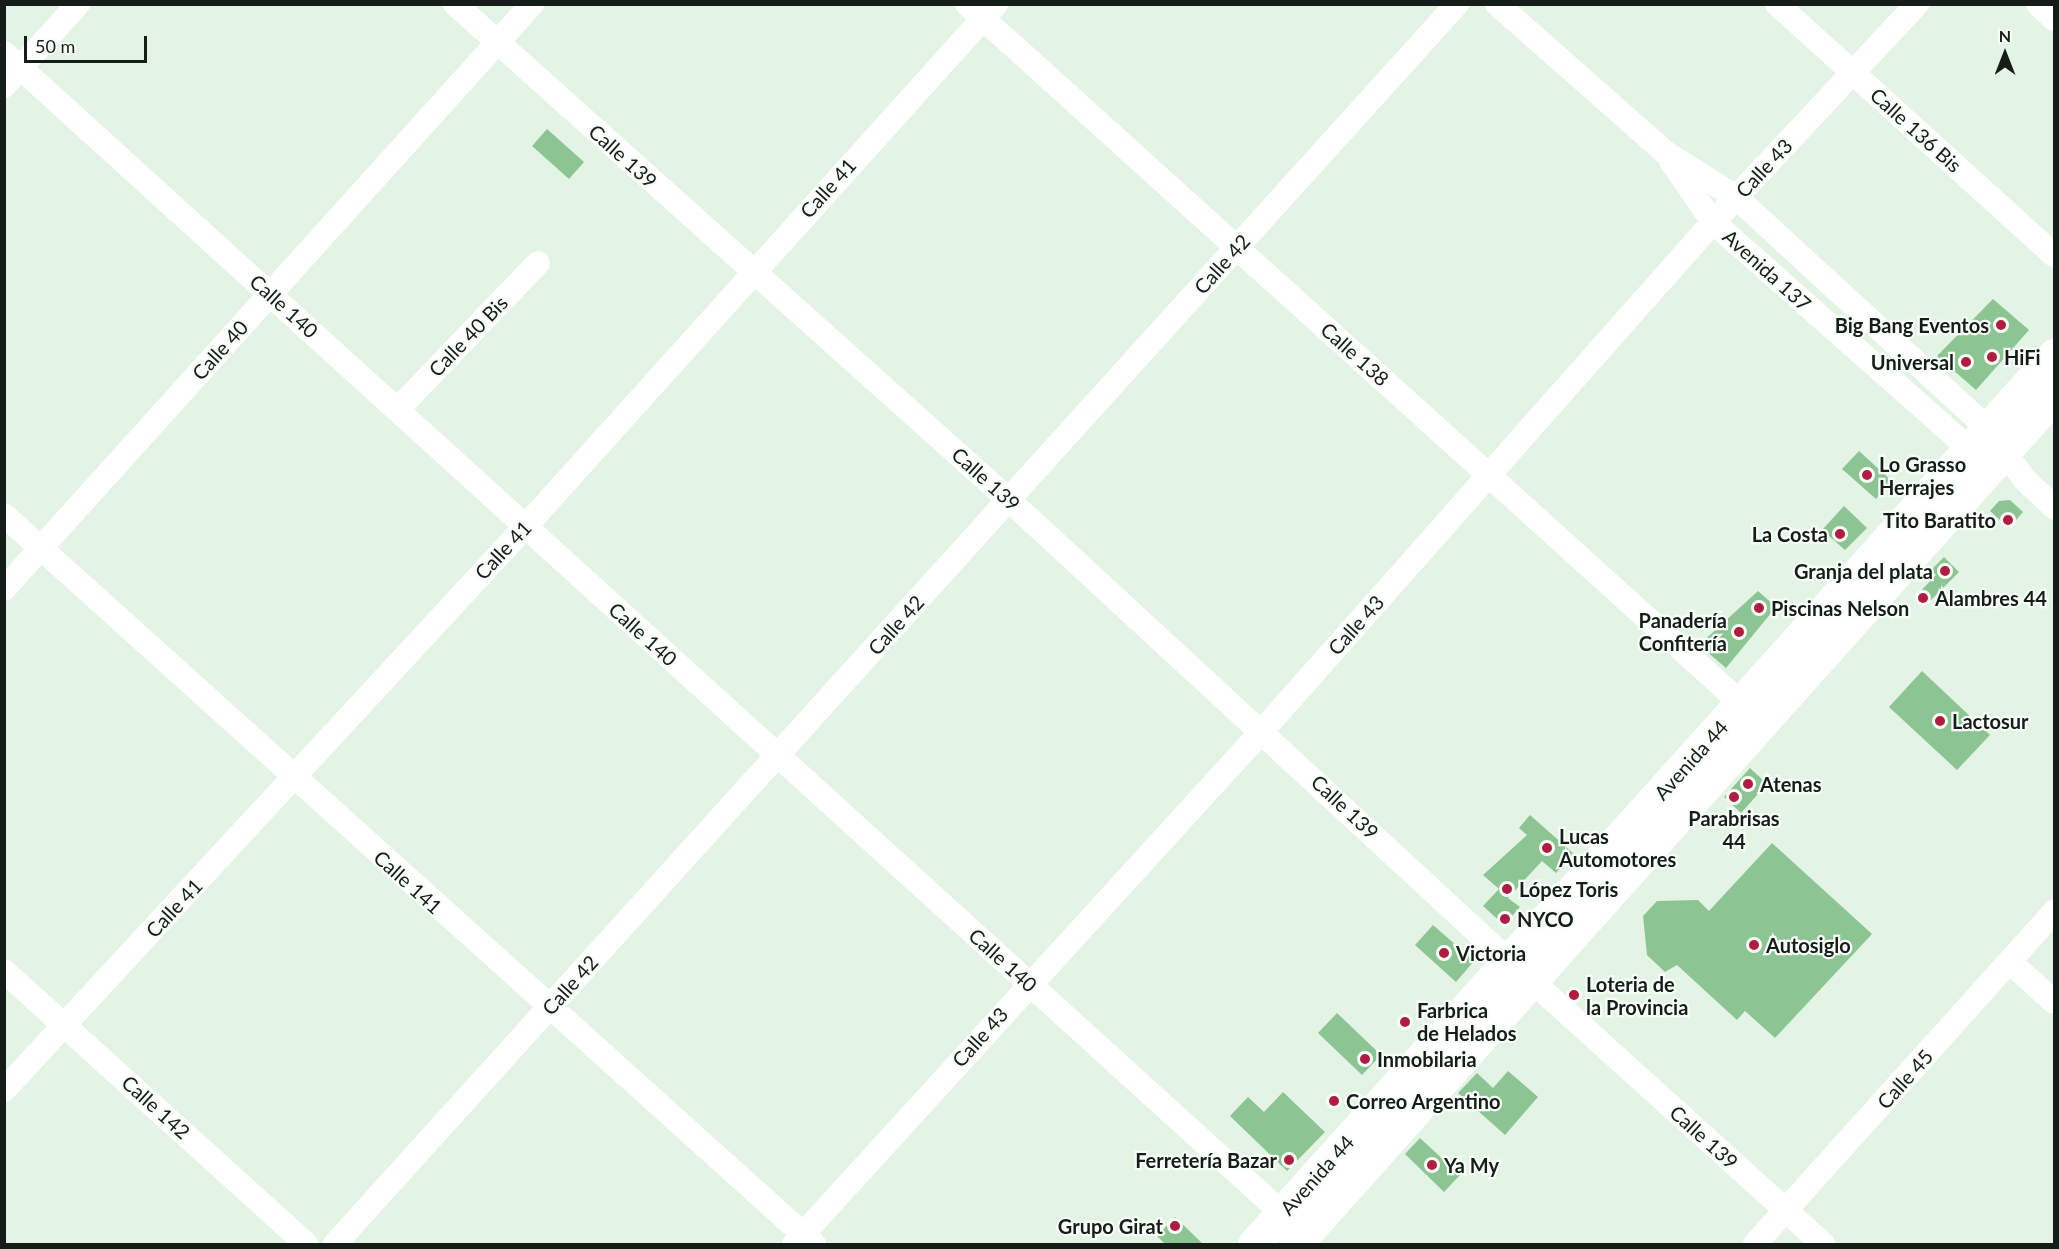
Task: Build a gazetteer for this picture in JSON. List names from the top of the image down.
{
  "streets": {
    "highway": ["Avenida 44"],
    "street": [
      "Calle 136 Bis",
      "Calle 139",
      "Calle 43",
      "Calle 41",
      "Calle 42",
      "Avenida 137",
      "Calle 140",
      "Calle 40 Bis",
      "Calle 40",
      "Calle 138",
      "Calle 141",
      "Calle 45",
      "Calle 142"
    ]
  },
  "crossings": [
    ["Calle 136 Bis", "Calle 43"],
    ["Calle 139", "Calle 43"],
    ["Calle 139", "Calle 41"],
    ["Calle 139", "Calle 42"],
    ["Calle 139", "Calle 40"],
    ["Calle 139", "Avenida 44"],
    ["Calle 139", "Calle 45"],
    ["Calle 43", "Avenida 137"],
    ["Calle 43", "Calle 140"],
    ["Calle 43", "Calle 138"],
    ["Calle 43", "Calle 141"],
    ["Calle 41", "Calle 140"],
    ["Calle 41", "Calle 138"],
    ["Calle 41", "Calle 141"],
    ["Calle 41", "Calle 142"],
    ["Calle 42", "Calle 140"],
    ["Calle 42", "Calle 138"],
    ["Calle 42", "Calle 141"],
    ["Avenida 137", "Avenida 44"],
    ["Calle 140", "Calle 40 Bis"],
    ["Calle 140", "Calle 40"],
    ["Calle 140", "Avenida 44"],
    ["Calle 40", "Calle 141"],
    ["Calle 138", "Avenida 44"]
  ],
  "places": [
    "Big Bang Eventos",
    "HiFi",
    "Universal",
    "Lo Grasso Herrajes",
    "Tito Baratito",
    "La Costa",
    "Granja del plata",
    "Alambres 44",
    "Piscinas Nelson",
    "Panadería Confitería",
    "Lactosur",
    "Atenas",
    "Parabrisas 44",
    "Lucas Automotores",
    "López Toris",
    "NYCO",
    "Autosiglo",
    "Victoria",
    "Loteria de la Provincia",
    "Farbrica de Helados",
    "Inmobilaria",
    "Correo Argentino",
    "Ferretería Bazar",
    "Ya My",
    "Grupo Girat"
  ],
  "scale_bar": "50 m",
  "north": "top"
}
